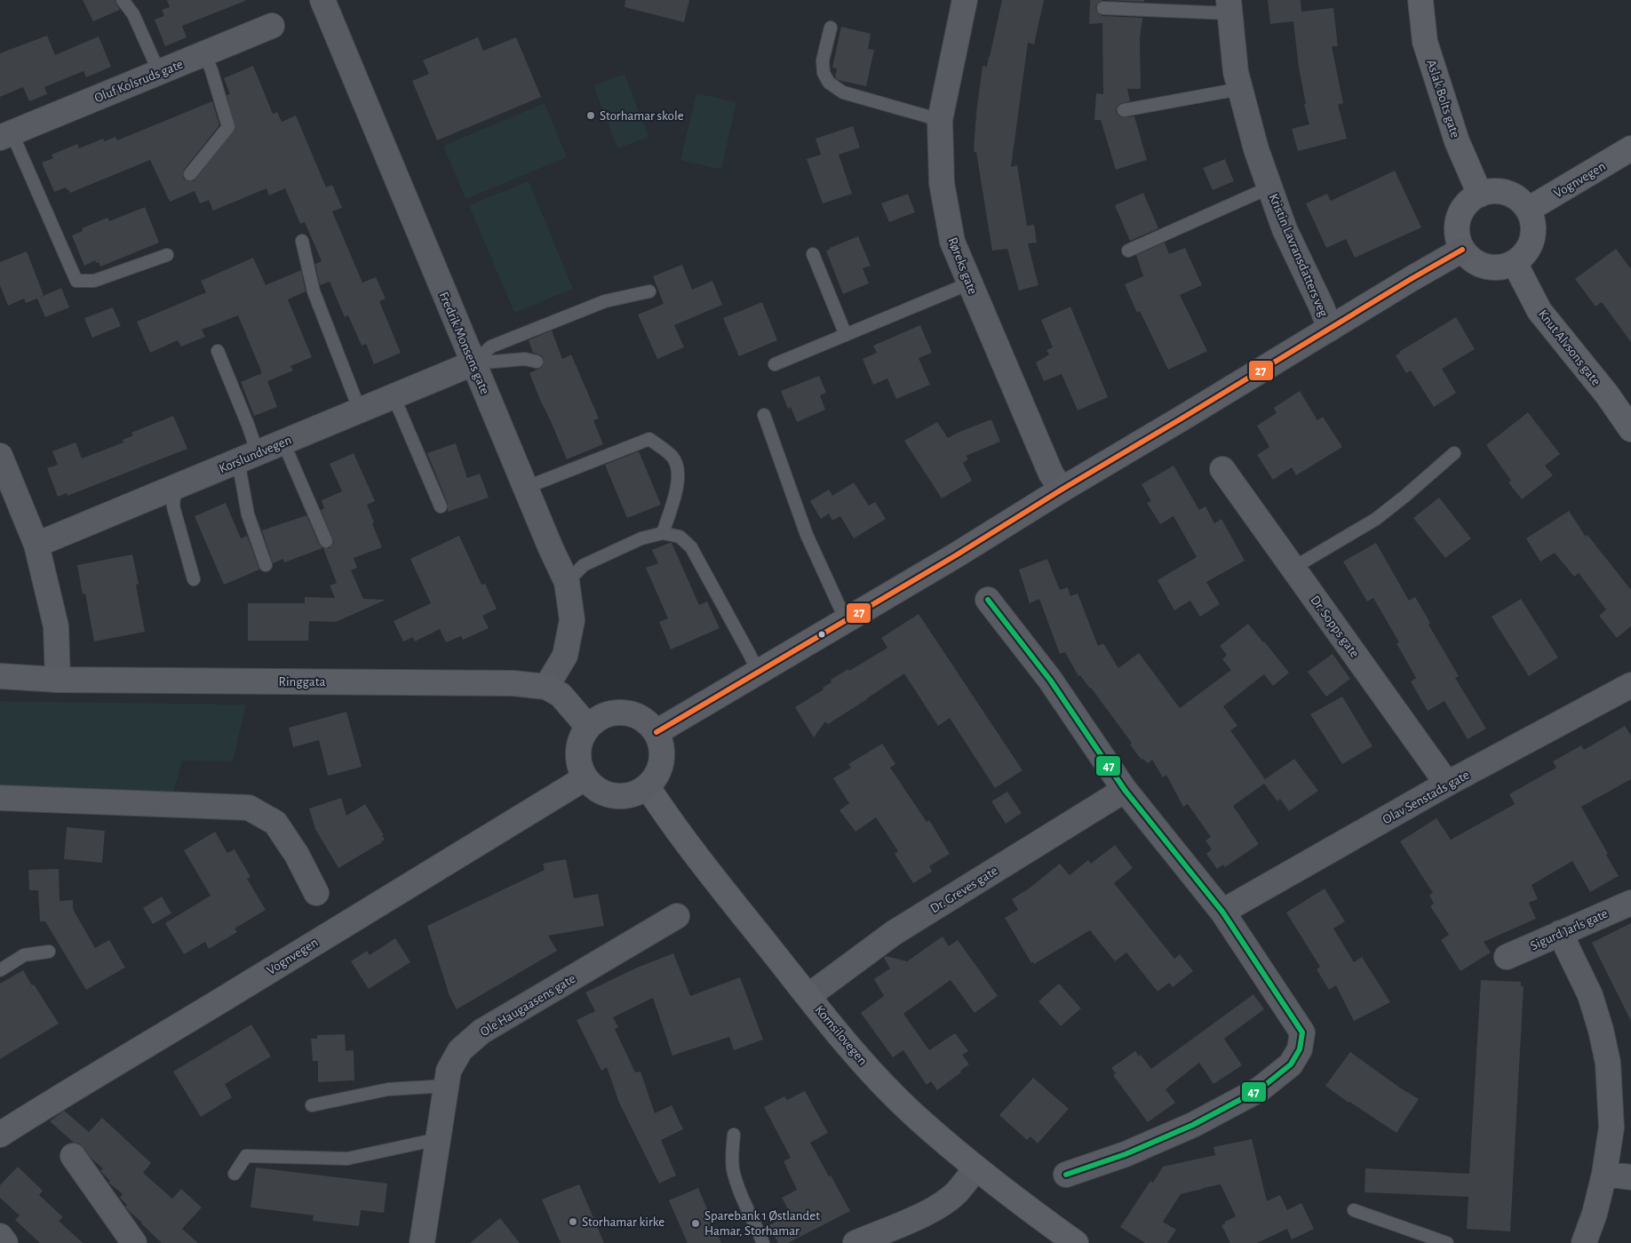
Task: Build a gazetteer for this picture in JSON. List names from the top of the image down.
{
  "streets": {
    "main road": [
      "Aslak Bolts gate",
      "Vognvegen",
      "Knut Alvsons gate",
      "Ringgata",
      "Kornsilovegen"
    ],
    "street": [
      "Oluf Kolsruds gate",
      "Kristin Lavransdatters veg",
      "Røreks gate",
      "Fredrik Monsens gate",
      "Korslundvegen",
      "Dr. Sopps gate",
      "Olav Senstads gate",
      "Dr. Greves gate",
      "Sigurd Jarls gate",
      "Ole Haugaasens gate"
    ]
  },
  "crossings": [
    ["Aslak Bolts gate", "Vognvegen"],
    ["Aslak Bolts gate", "Knut Alvsons gate"],
    ["Vognvegen", "Knut Alvsons gate"],
    ["Vognvegen", "Ringgata"],
    ["Vognvegen", "Kornsilovegen"],
    ["Fredrik Monsens gate", "Korslundvegen"],
    ["Fredrik Monsens gate", "Ringgata"],
    ["Dr. Sopps gate", "Olav Senstads gate"],
    ["Ringgata", "Kornsilovegen"],
    ["Dr. Greves gate", "Kornsilovegen"]
  ],
  "places": ["Storhamar skole", "Storhamar kirke", "Sparebank 1 Østlandet Hamar, Storhamar"],
  "lines": ["transit line 27", "transit line 47"]
}
